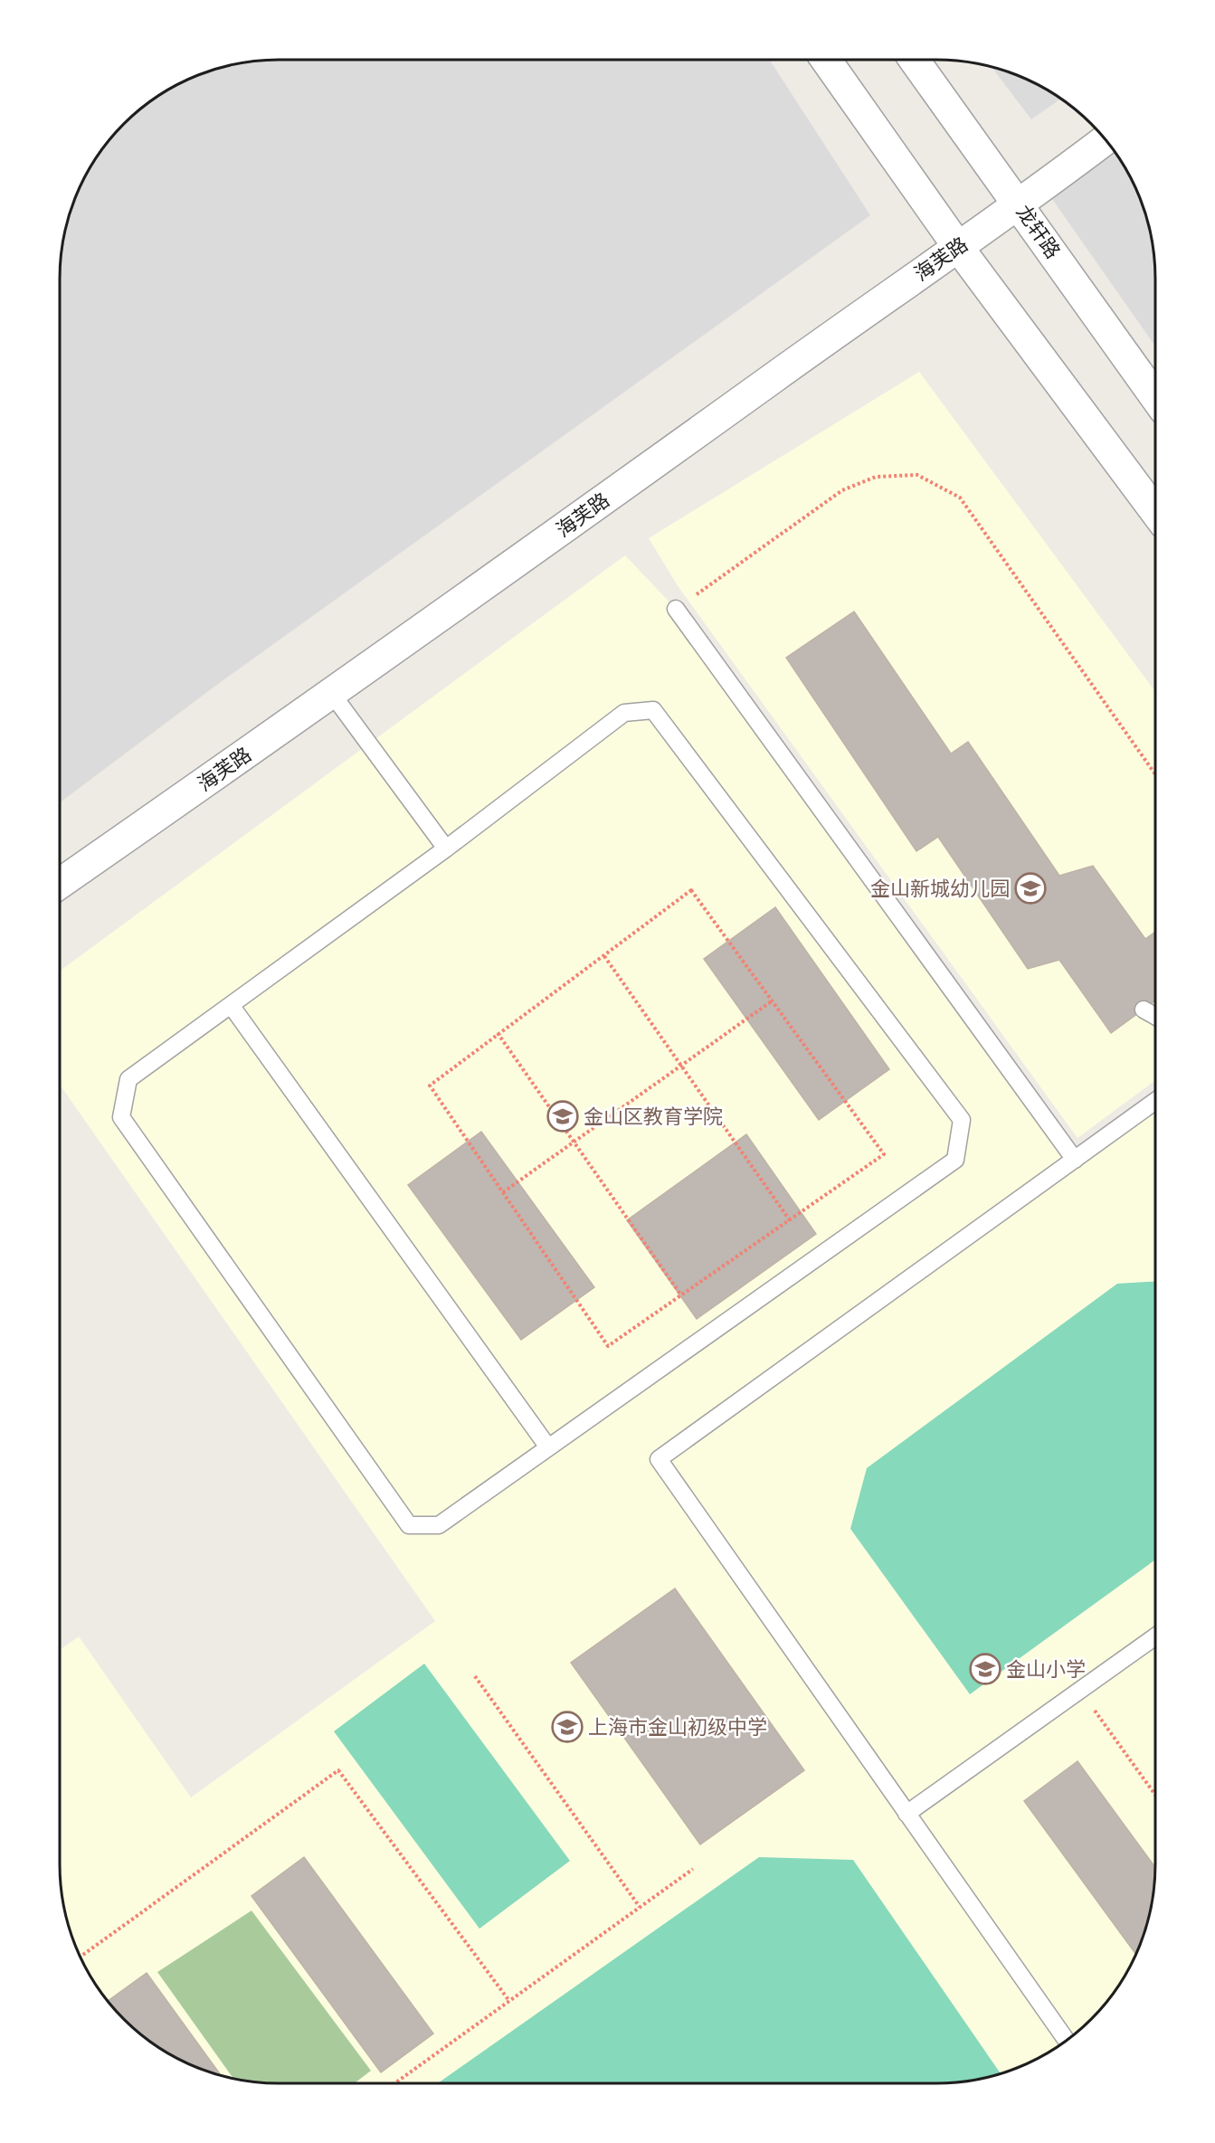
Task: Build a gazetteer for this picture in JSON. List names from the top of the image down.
{
  "streets": {
    "street": ["龙轩路", "海芙路"]
  },
  "crossings": [
    ["龙轩路", "海芙路"]
  ],
  "places": {
    "school or university": [
      "金山新城幼儿园",
      "金山区教育学院",
      "金山小学",
      "上海市金山初级中学"
    ]
  }
}
